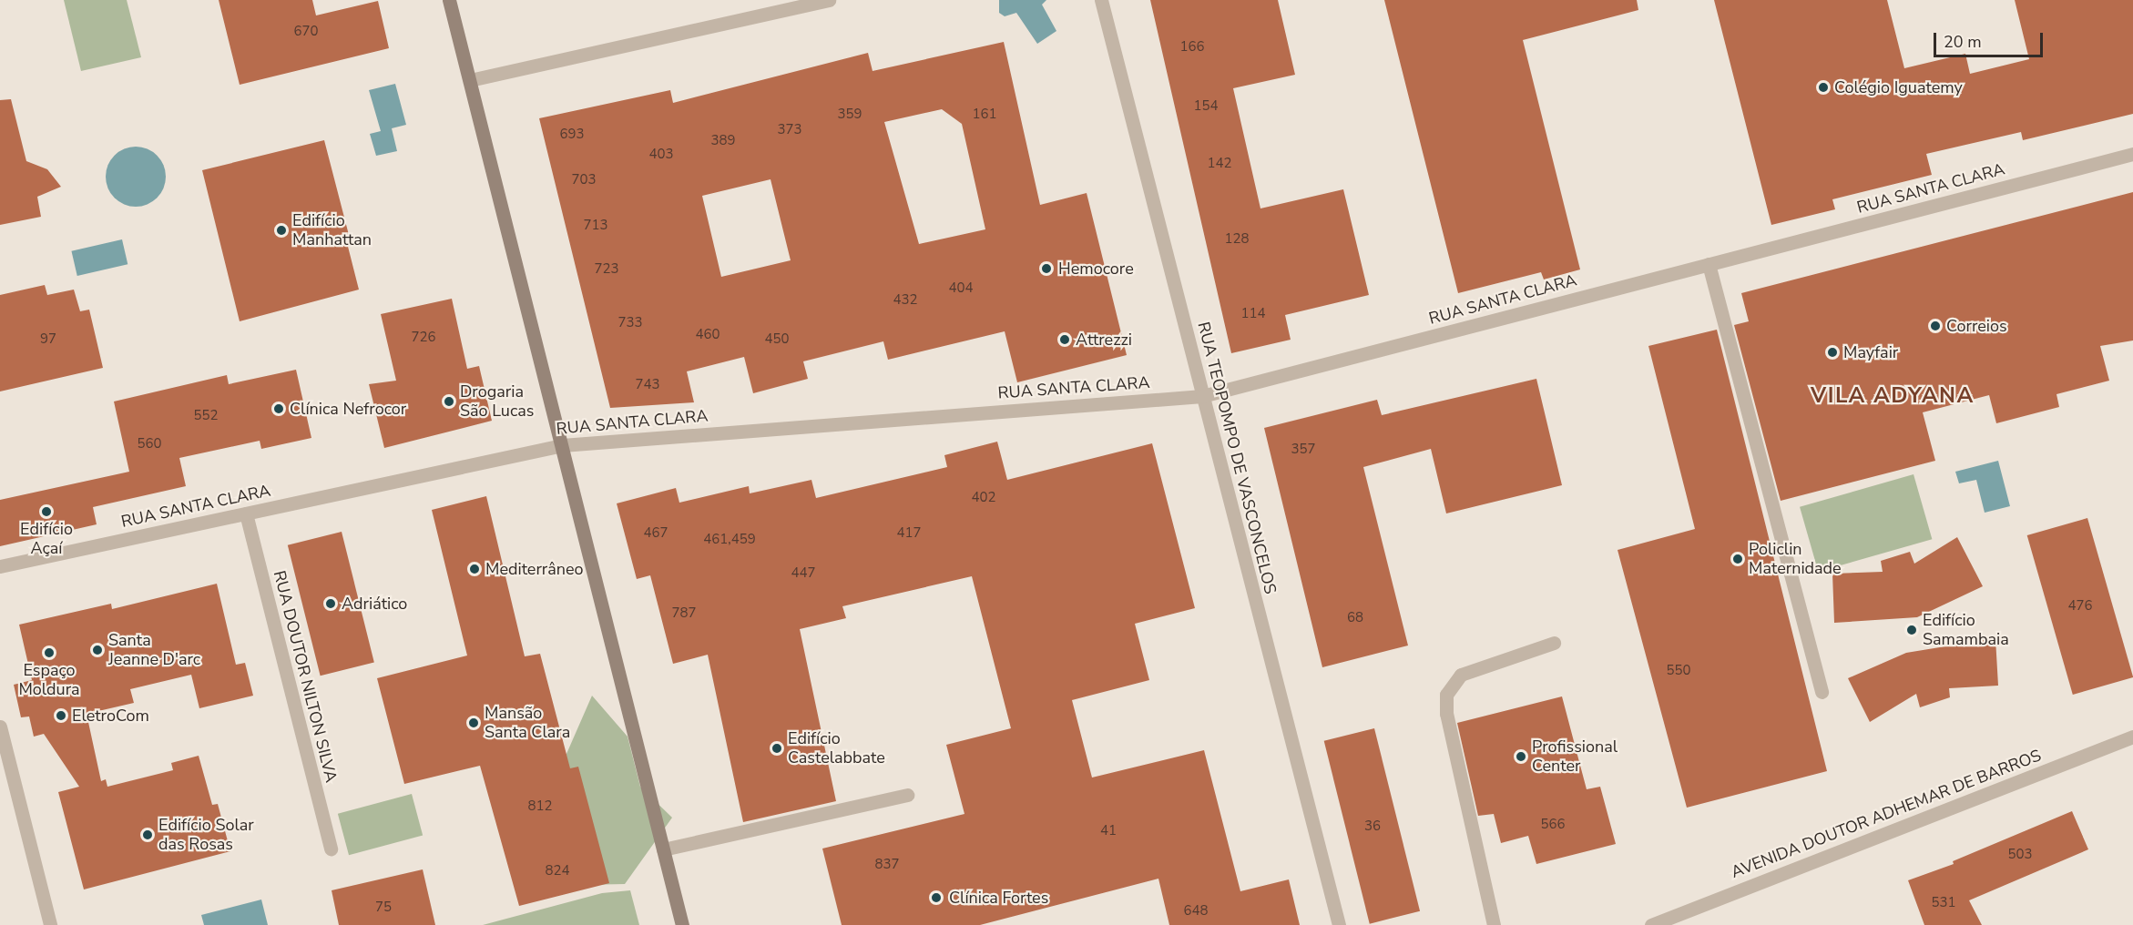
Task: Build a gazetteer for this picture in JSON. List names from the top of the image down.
{
  "streets": {
    "street": [
      "RUA SANTA CLARA",
      "RUA TEOPOMPO DE VASCONCELOS",
      "RUA DOUTOR NILTON SILVA",
      "AVENIDA DOUTOR ADHEMAR DE BARROS"
    ]
  },
  "crossings": [
    ["RUA SANTA CLARA", "RUA TEOPOMPO DE VASCONCELOS"],
    ["RUA SANTA CLARA", "RUA DOUTOR NILTON SILVA"]
  ],
  "districts": ["VILA ADYANA"],
  "places": [
    "Colégio Iguatemy",
    "Edifício Manhattan",
    "Hemocore",
    "Correios",
    "Attrezzi",
    "Mayfair",
    "Drogaria São Lucas",
    "Clínica Nefrocor",
    "Edifício Açaí",
    "Policlin Maternidade",
    "Mediterrâneo",
    "Adriático",
    "Edifício Samambaia",
    "Santa Jeanne D'arc",
    "Espaço Moldura",
    "EletroCom",
    "Mansão Santa Clara",
    "Edifício Castelabbate",
    "Profissional Center",
    "Edifício Solar das Rosas",
    "Clínica Fortes"
  ],
  "house_numbers": [
    "670",
    "166",
    "154",
    "359",
    "161",
    "373",
    "693",
    "389",
    "403",
    "142",
    "703",
    "713",
    "128",
    "723",
    "404",
    "432",
    "114",
    "733",
    "460",
    "726",
    "97",
    "450",
    "743",
    "552",
    "560",
    "357",
    "402",
    "467",
    "417",
    "461,459",
    "447",
    "476",
    "787",
    "68",
    "550",
    "812",
    "566",
    "36",
    "41",
    "503",
    "837",
    "824",
    "531",
    "75",
    "648"
  ],
  "scale_bar": "20 m"
}
